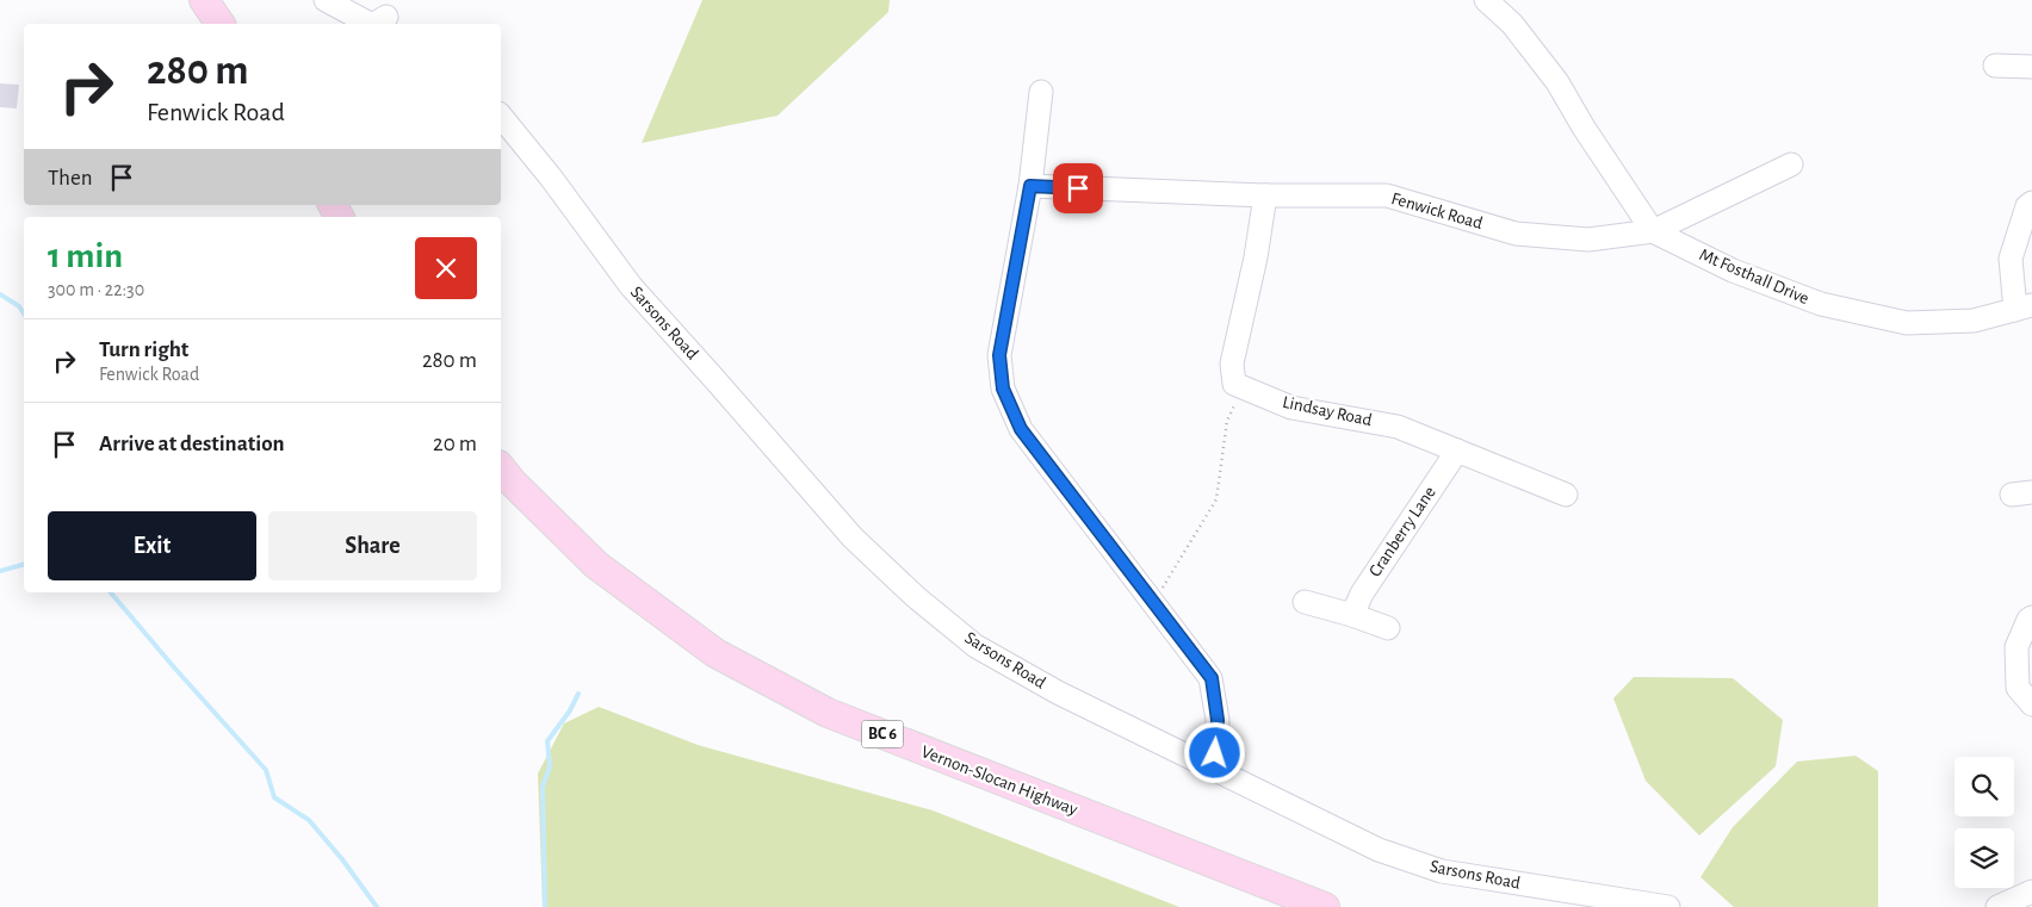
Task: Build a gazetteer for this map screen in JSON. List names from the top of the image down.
{
  "streets": {
    "main road": ["BC 6", "Vernon-Slocan Highway"],
    "street": [
      "Fenwick Road",
      "Mt Fosthall Drive",
      "Sarsons Road",
      "Lindsay Road",
      "Cranberry Lane"
    ]
  },
  "crossings": [
    ["Fenwick Road", "Mt Fosthall Drive"],
    ["Lindsay Road", "Cranberry Lane"]
  ],
  "page": {
    "turn": ["280 m", "Fenwick Road"],
    "then": "Then",
    "heading": ["1 min", "300 m · 22:30"],
    "list": [
      {
        "name": "Turn right",
        "note": "Fenwick Road",
        "value": "280 m"
      },
      {
        "name": "Arrive at destination",
        "value": "20 m"
      }
    ],
    "buttons": ["Exit", "Share"]
  }
}
